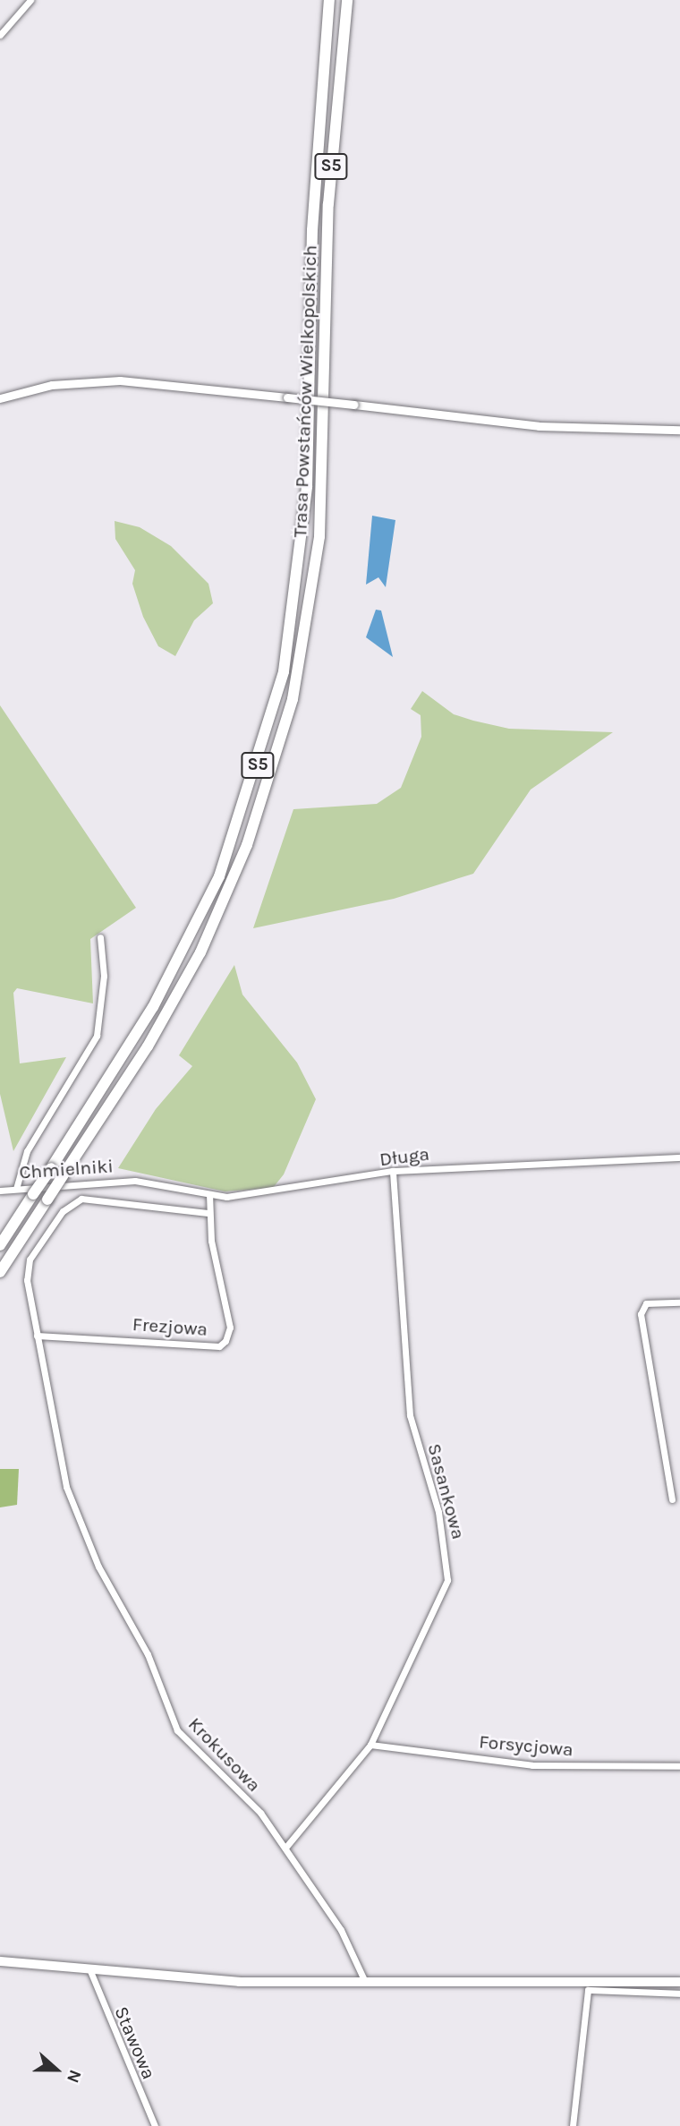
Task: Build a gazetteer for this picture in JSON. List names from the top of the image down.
{
  "streets": {
    "highway": ["S5", "Trasa Powstańców Wielkopolskich"],
    "street": [
      "Długa",
      "Chmielniki",
      "Frezjowa",
      "Sasankowa",
      "Forsycjowa",
      "Krokusowa",
      "Stawowa"
    ]
  },
  "crossings": [
    ["Długa", "Chmielniki"],
    ["Długa", "Frezjowa"],
    ["Długa", "Sasankowa"],
    ["Frezjowa", "Krokusowa"],
    ["Sasankowa", "Forsycjowa"],
    ["Sasankowa", "Krokusowa"]
  ],
  "north": "right"
}
